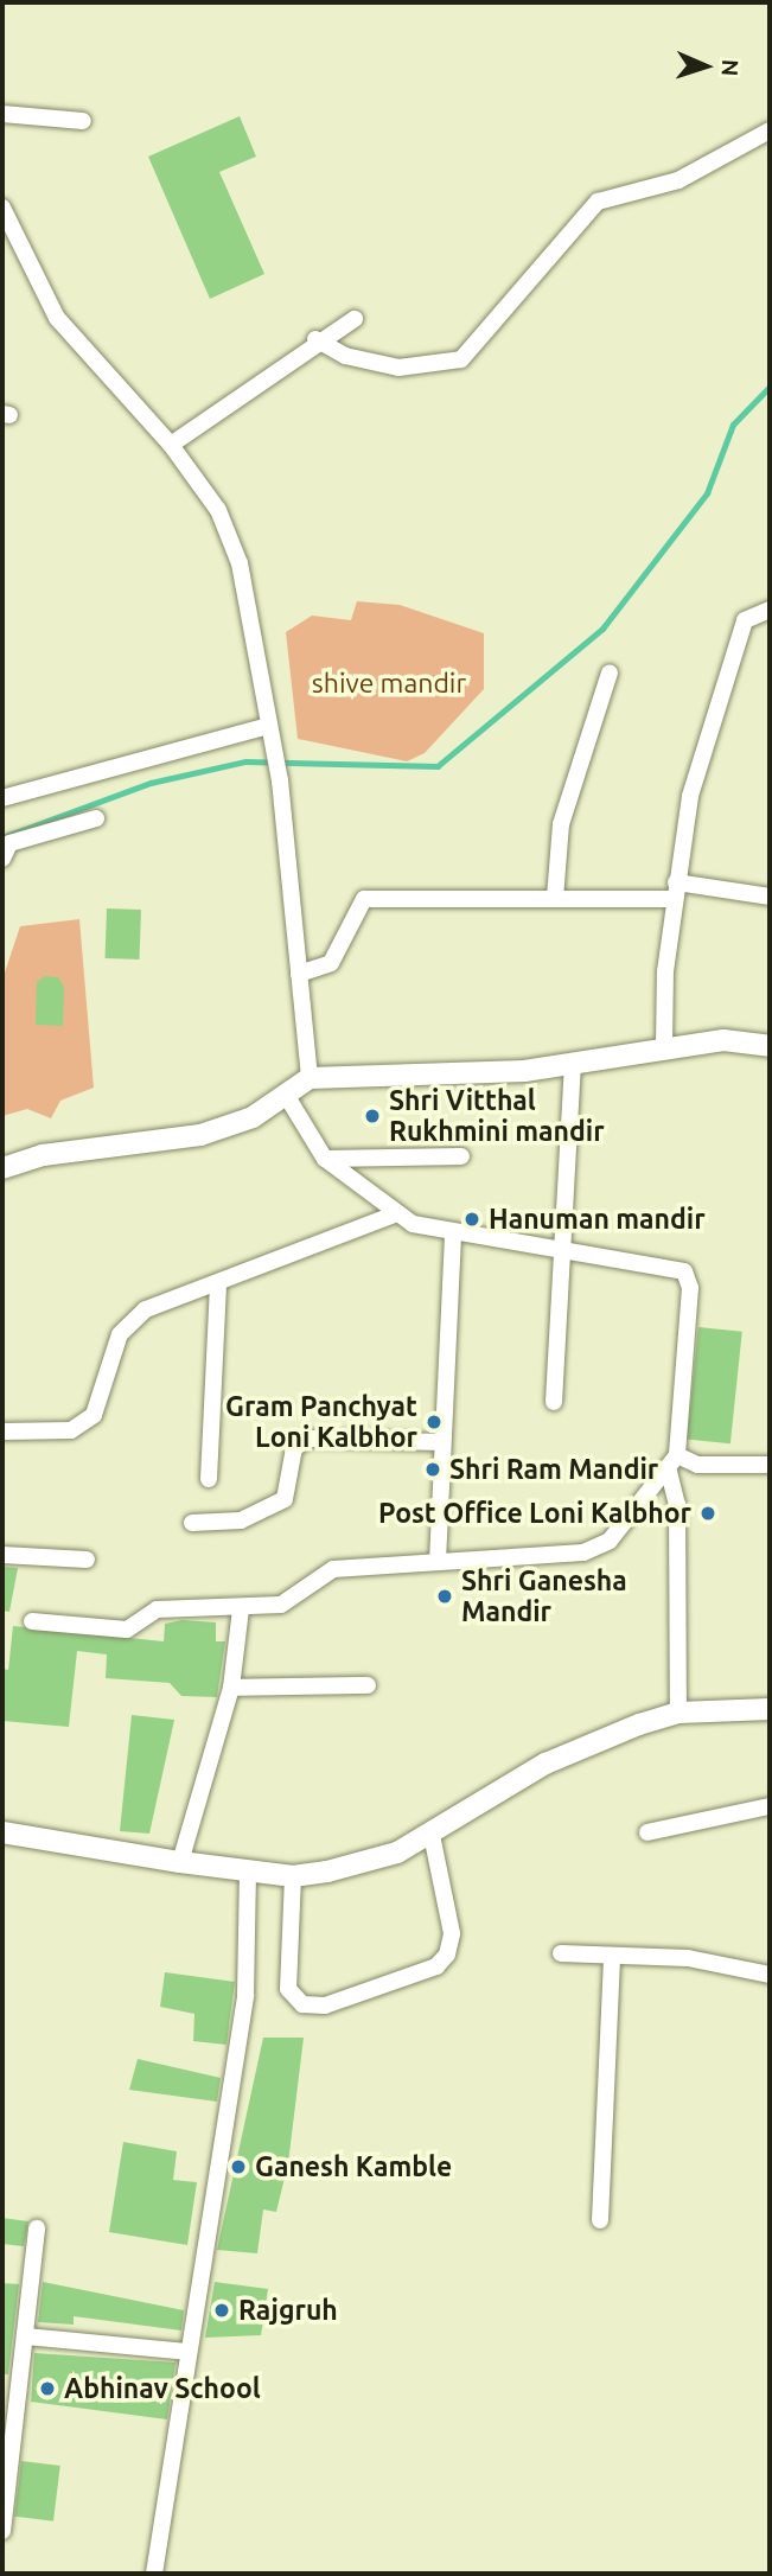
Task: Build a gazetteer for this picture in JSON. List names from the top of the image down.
{
  "parks": ["shive mandir"],
  "places": [
    "Shri Vitthal Rukhmini mandir",
    "Hanuman mandir",
    "Gram Panchyat Loni Kalbhor",
    "Shri Ram Mandir",
    "Post Office Loni Kalbhor",
    "Shri Ganesha Mandir",
    "Ganesh Kamble",
    "Rajgruh",
    "Abhinav School"
  ],
  "north": "right"
}
